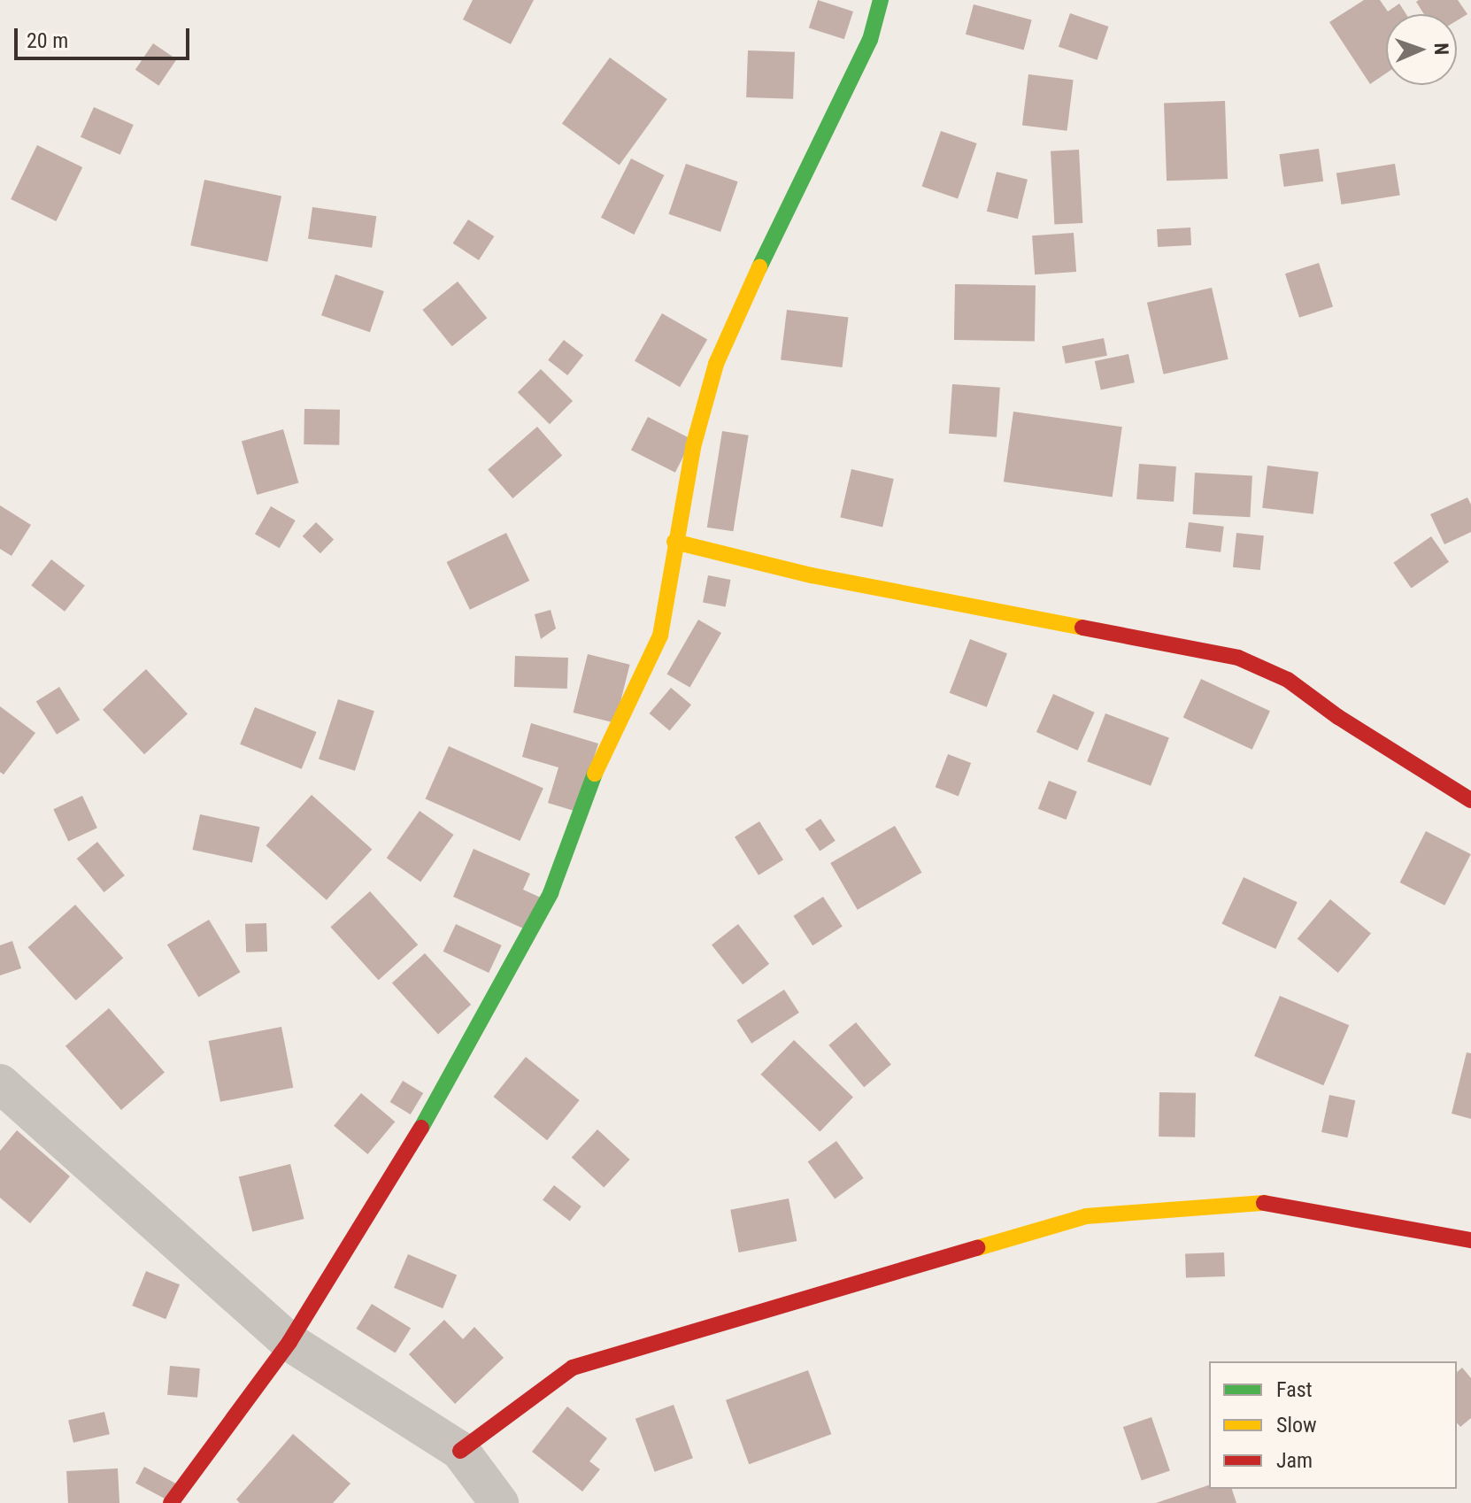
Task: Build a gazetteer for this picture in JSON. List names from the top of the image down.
{
  "legend": ["Fast", "Slow", "Jam"],
  "scale_bar": "20 m",
  "north": "right"
}
